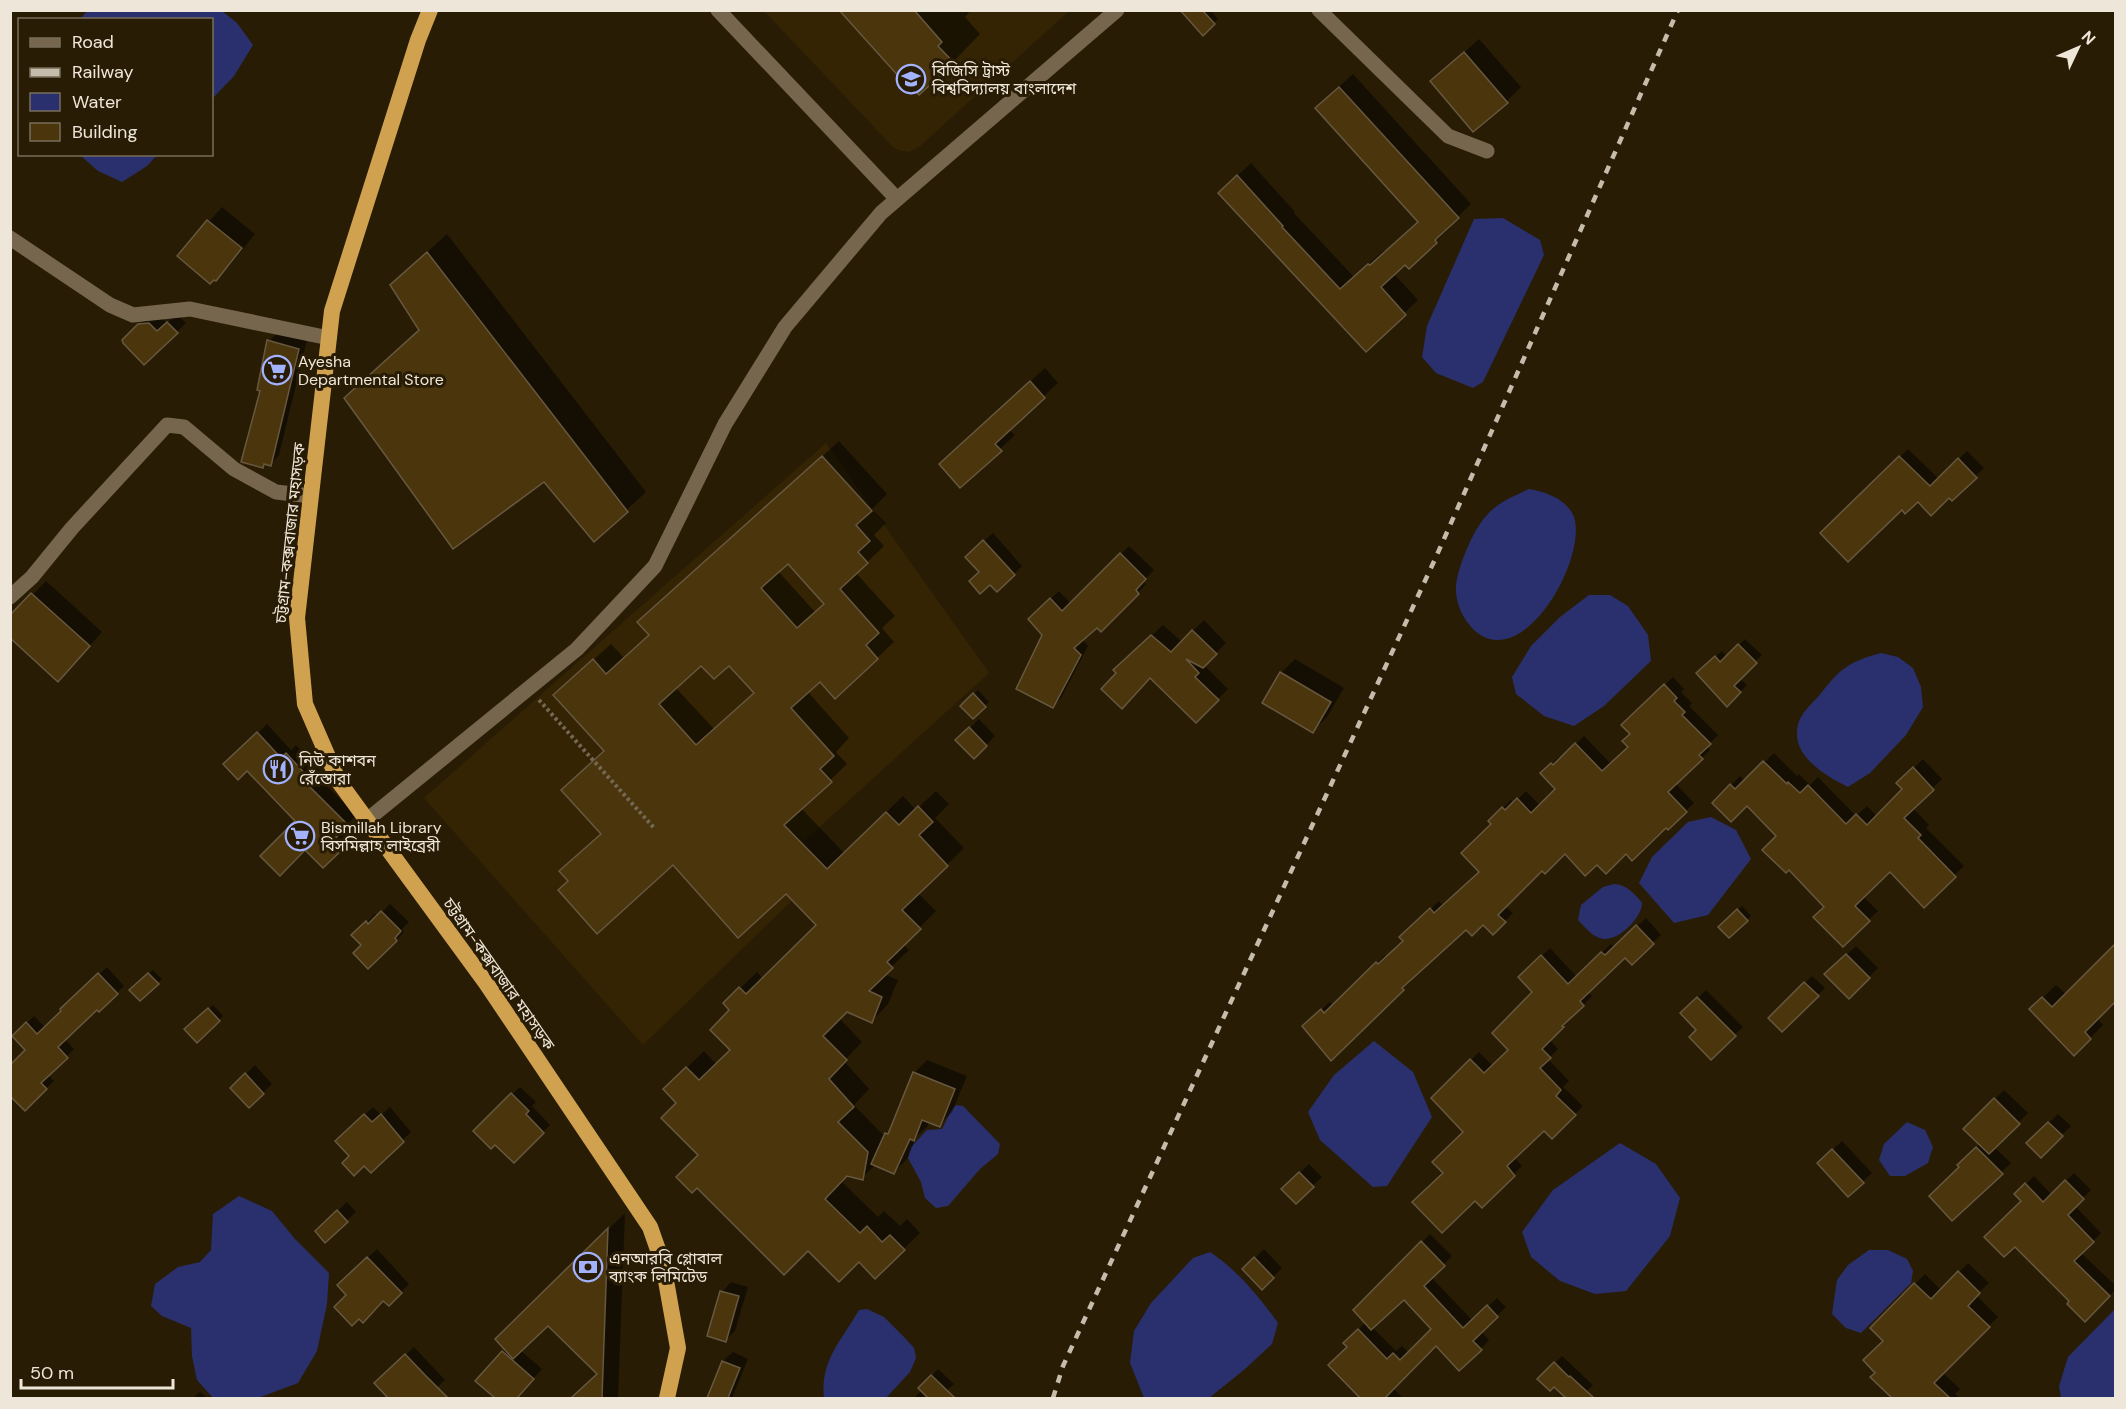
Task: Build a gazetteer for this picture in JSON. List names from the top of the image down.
{
  "streets": {
    "highway": ["চট্টগ্রাম-কক্সবাজার মহাসড়ক"]
  },
  "places": {
    "school or university": ["বিজিসি ট্রাস্ট বিশ্ববিদ্যালয় বাংলাদেশ"],
    "supermarket": ["Ayesha Departmental Store", "Bismillah Library বিসমিল্লাহ লাইব্রেরী"],
    "restaurant": ["নিউ কাশবন রেঁস্তোরা"],
    "bank": ["এনআরবি গ্লোবাল ব্যাংক লিমিটেড"]
  },
  "legend": [
    "Road",
    "Railway",
    "Water",
    "Building"
  ],
  "scale_bar": "50 m",
  "north": "top right"
}
